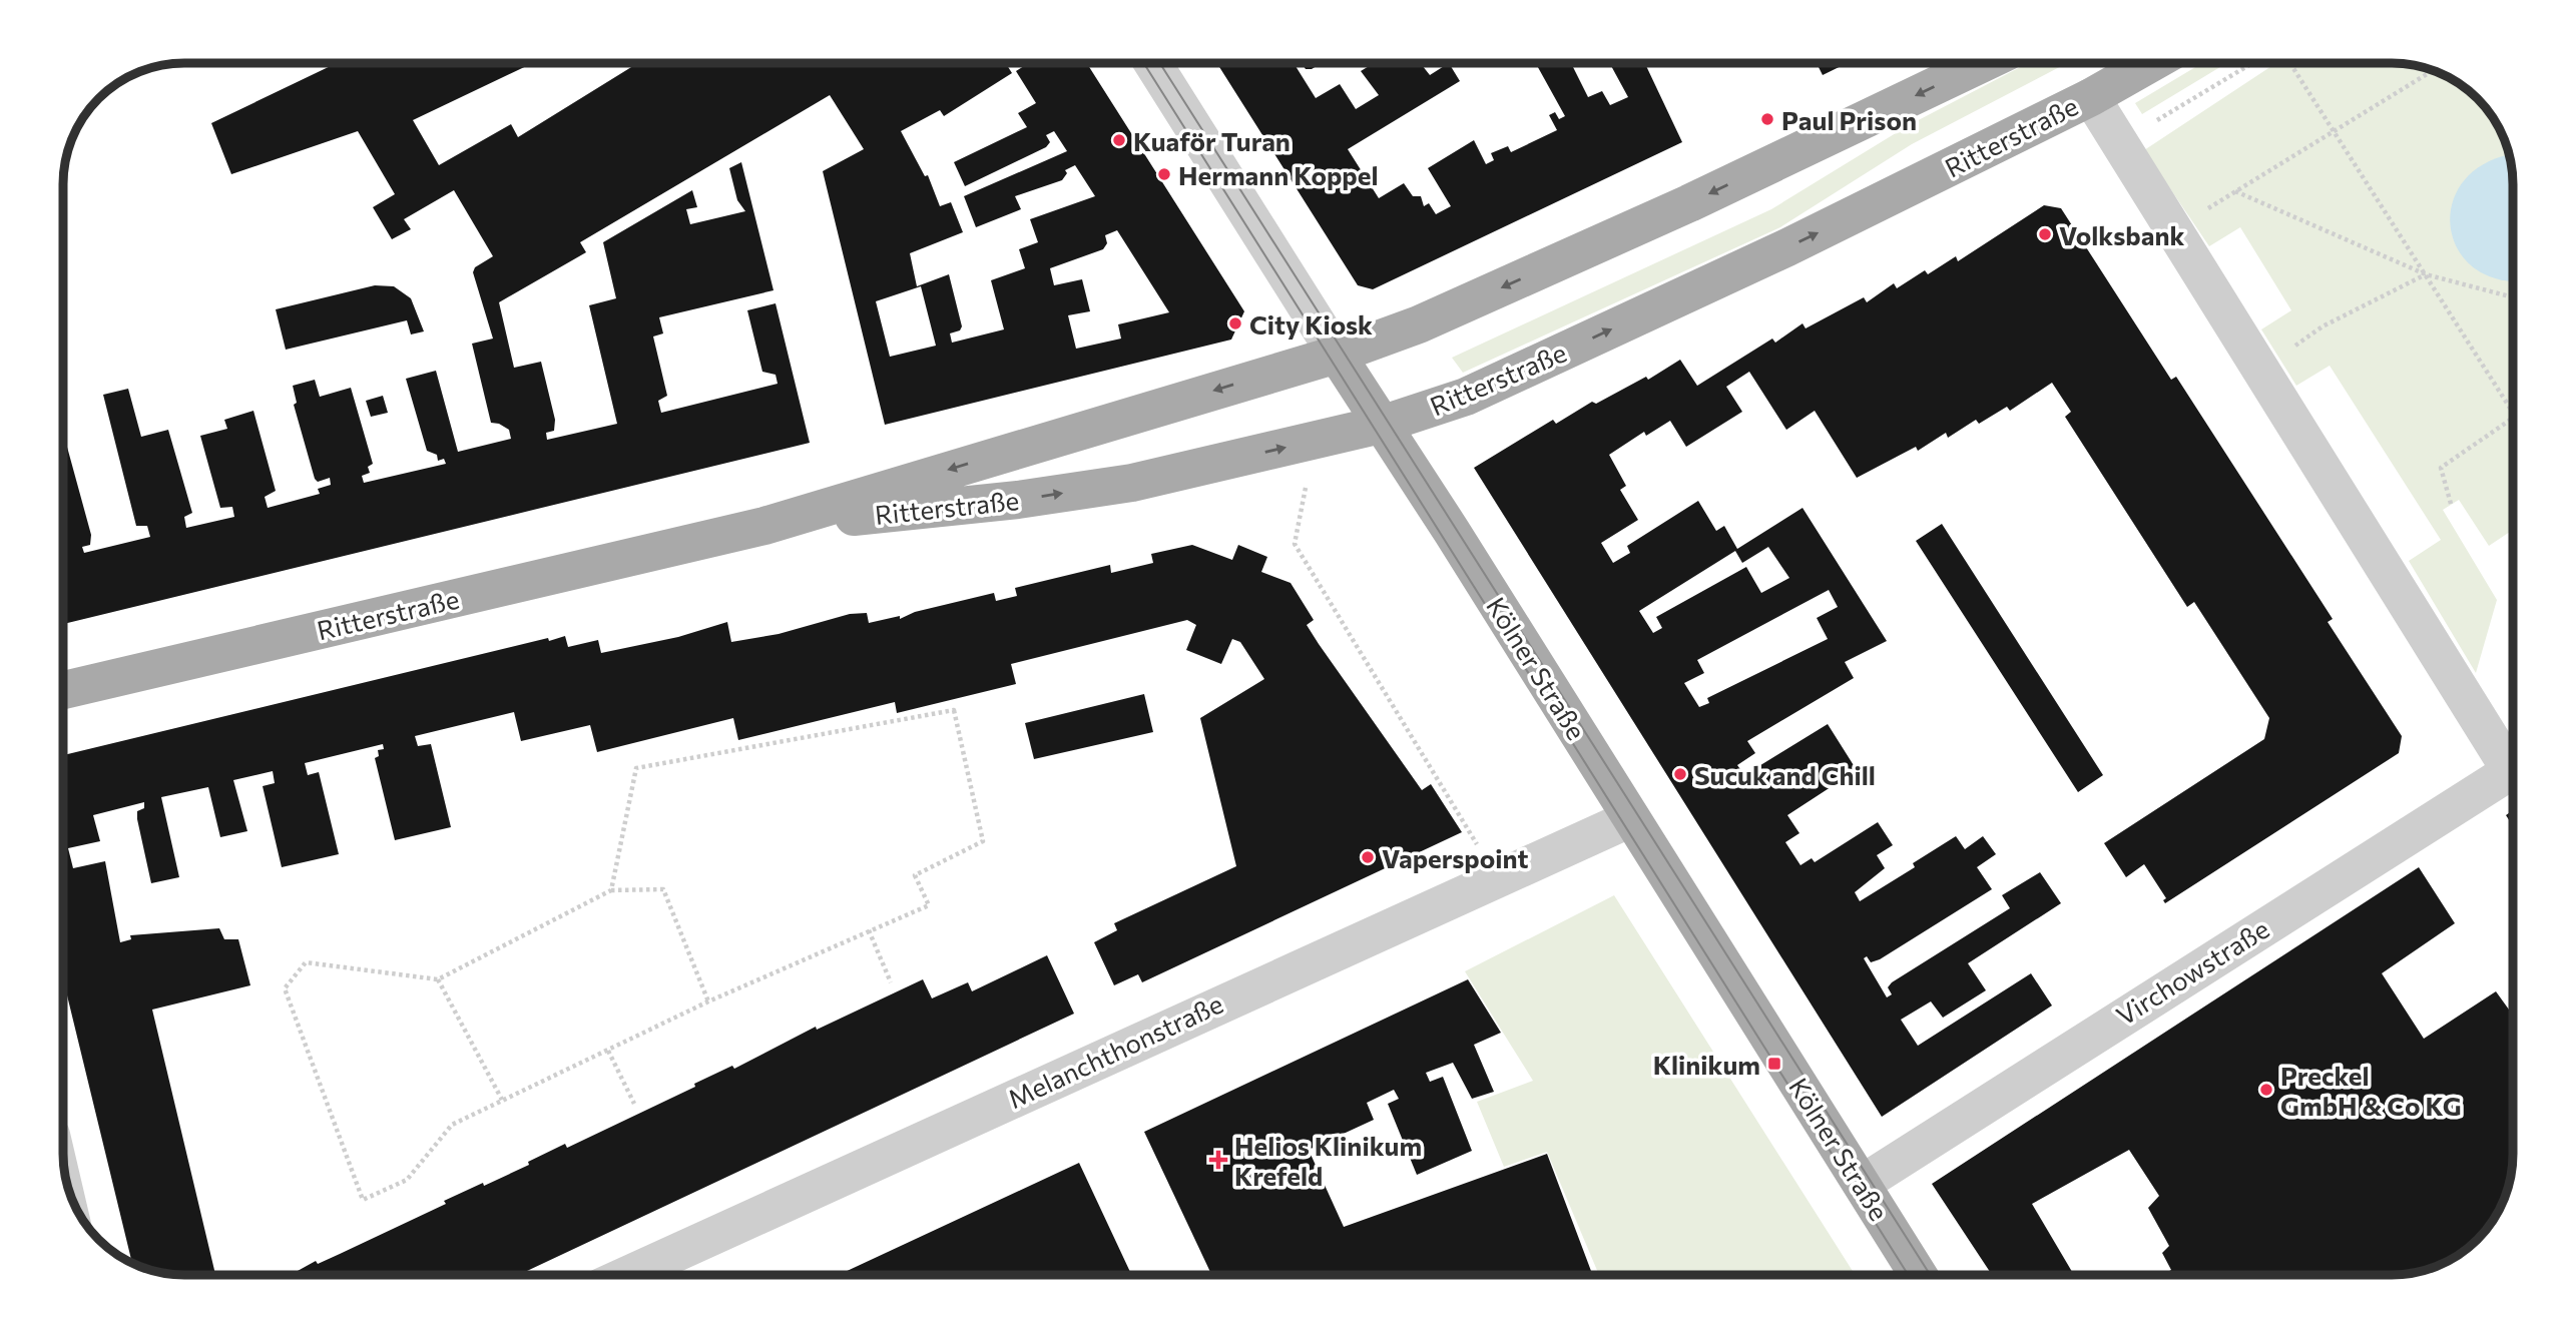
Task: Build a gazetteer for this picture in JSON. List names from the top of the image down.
{
  "streets": {
    "main road": ["Ritterstraße", "Kölner Straße"],
    "street": ["Virchowstraße", "Melanchthonstraße"]
  },
  "crossings": [
    ["Ritterstraße", "Kölner Straße"],
    ["Kölner Straße", "Virchowstraße"],
    ["Kölner Straße", "Melanchthonstraße"]
  ],
  "places": {
    "other": [
      "Paul Prison",
      "Kuaför Turan",
      "Hermann Koppel",
      "Volksbank",
      "City Kiosk",
      "Sucuk and Chill",
      "Vaperspoint",
      "Preckel GmbH & Co KG"
    ],
    "transit": ["Klinikum"],
    "health": ["Helios Klinikum Krefeld"]
  }
}
